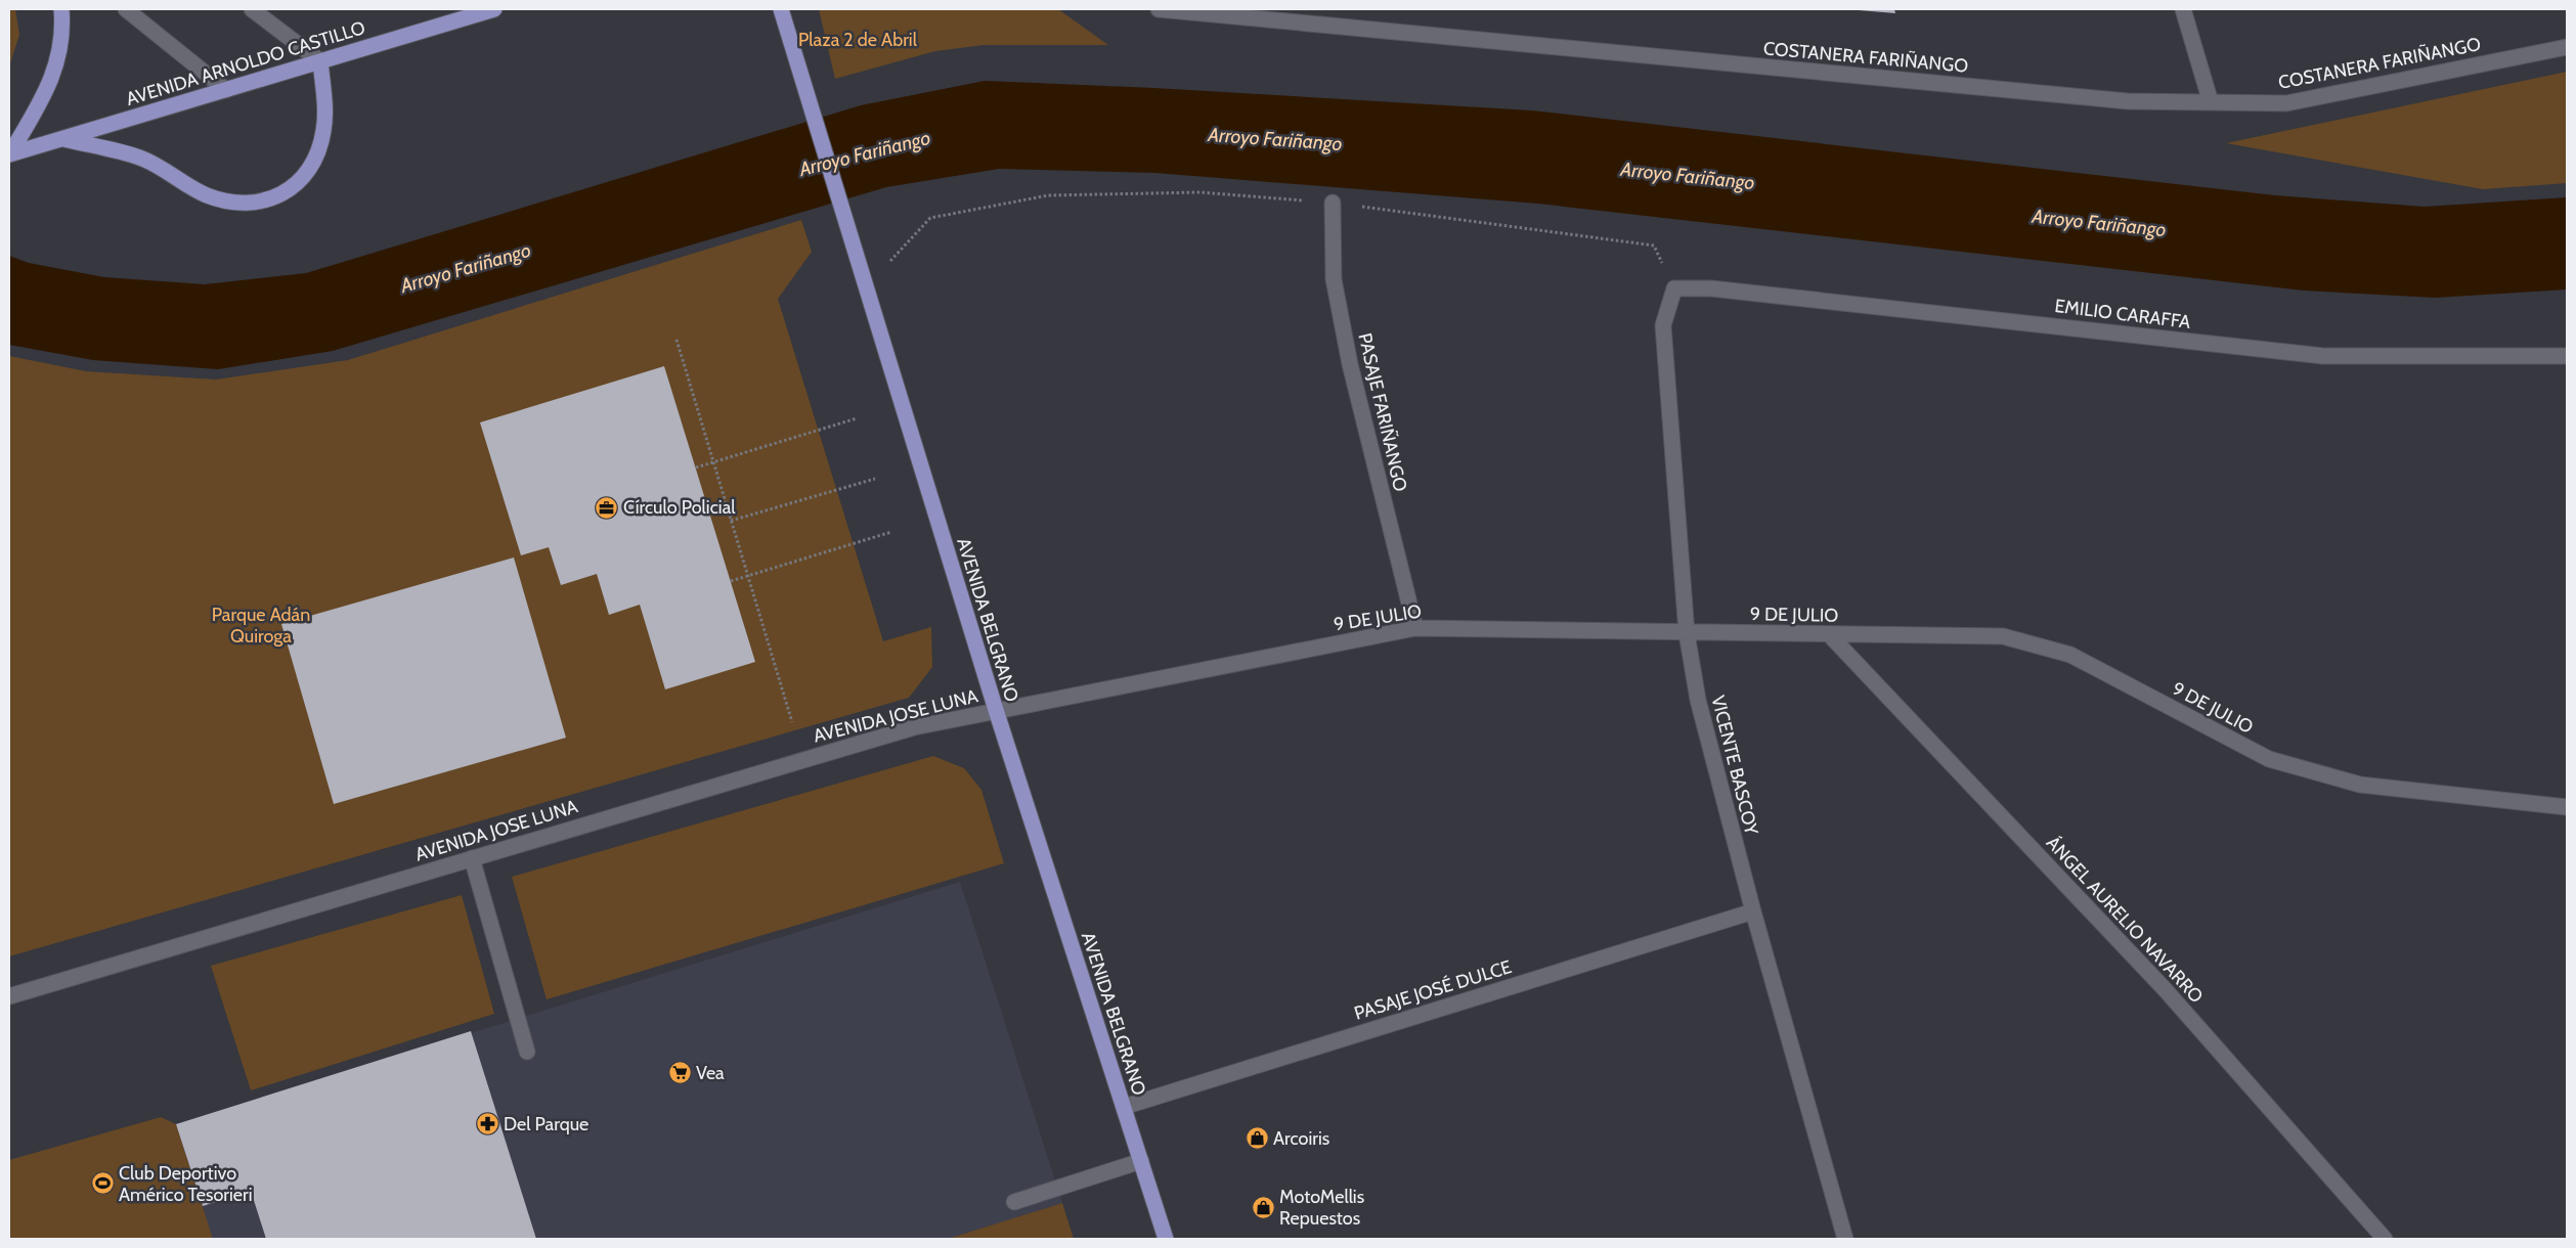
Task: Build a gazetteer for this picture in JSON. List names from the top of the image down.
{
  "streets": {
    "main road": ["AVENIDA ARNOLDO CASTILLO", "AVENIDA BELGRANO"],
    "street": [
      "COSTANERA FARIÑANGO",
      "EMILIO CARAFFA",
      "PASAJE FARIÑANGO",
      "9 DE JULIO",
      "AVENIDA JOSE LUNA",
      "VICENTE BASCOY",
      "ÁNGEL AURELIO NAVARRO",
      "PASAJE JOSÉ DULCE"
    ]
  },
  "crossings": [
    ["EMILIO CARAFFA", "VICENTE BASCOY"],
    ["PASAJE FARIÑANGO", "9 DE JULIO"],
    ["9 DE JULIO", "AVENIDA BELGRANO"],
    ["9 DE JULIO", "AVENIDA JOSE LUNA"],
    ["9 DE JULIO", "VICENTE BASCOY"],
    ["9 DE JULIO", "ÁNGEL AURELIO NAVARRO"],
    ["AVENIDA BELGRANO", "AVENIDA JOSE LUNA"],
    ["AVENIDA BELGRANO", "PASAJE JOSÉ DULCE"],
    ["VICENTE BASCOY", "PASAJE JOSÉ DULCE"]
  ],
  "water": ["Arroyo Fariñango"],
  "parks": ["Plaza 2 de Abril", "Parque Adán Quiroga"],
  "places": {
    "office": ["Círculo Policial"],
    "supermarket": ["Vea"],
    "pharmacy": ["Del Parque"],
    "shop": ["Arcoiris", "MotoMellis Repuestos"],
    "sports": ["Club Deportivo Américo Tesorieri"]
  }
}
